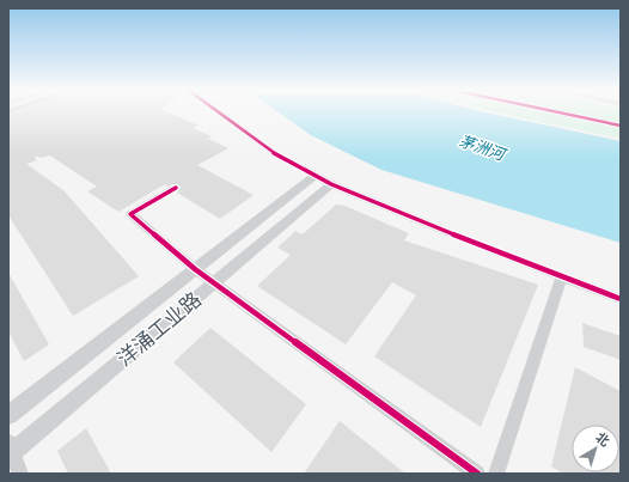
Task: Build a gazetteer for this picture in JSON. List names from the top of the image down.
{
  "streets": {
    "street": ["洋涌工业路"]
  },
  "water": ["茅洲河"],
  "north": "top right"
}
